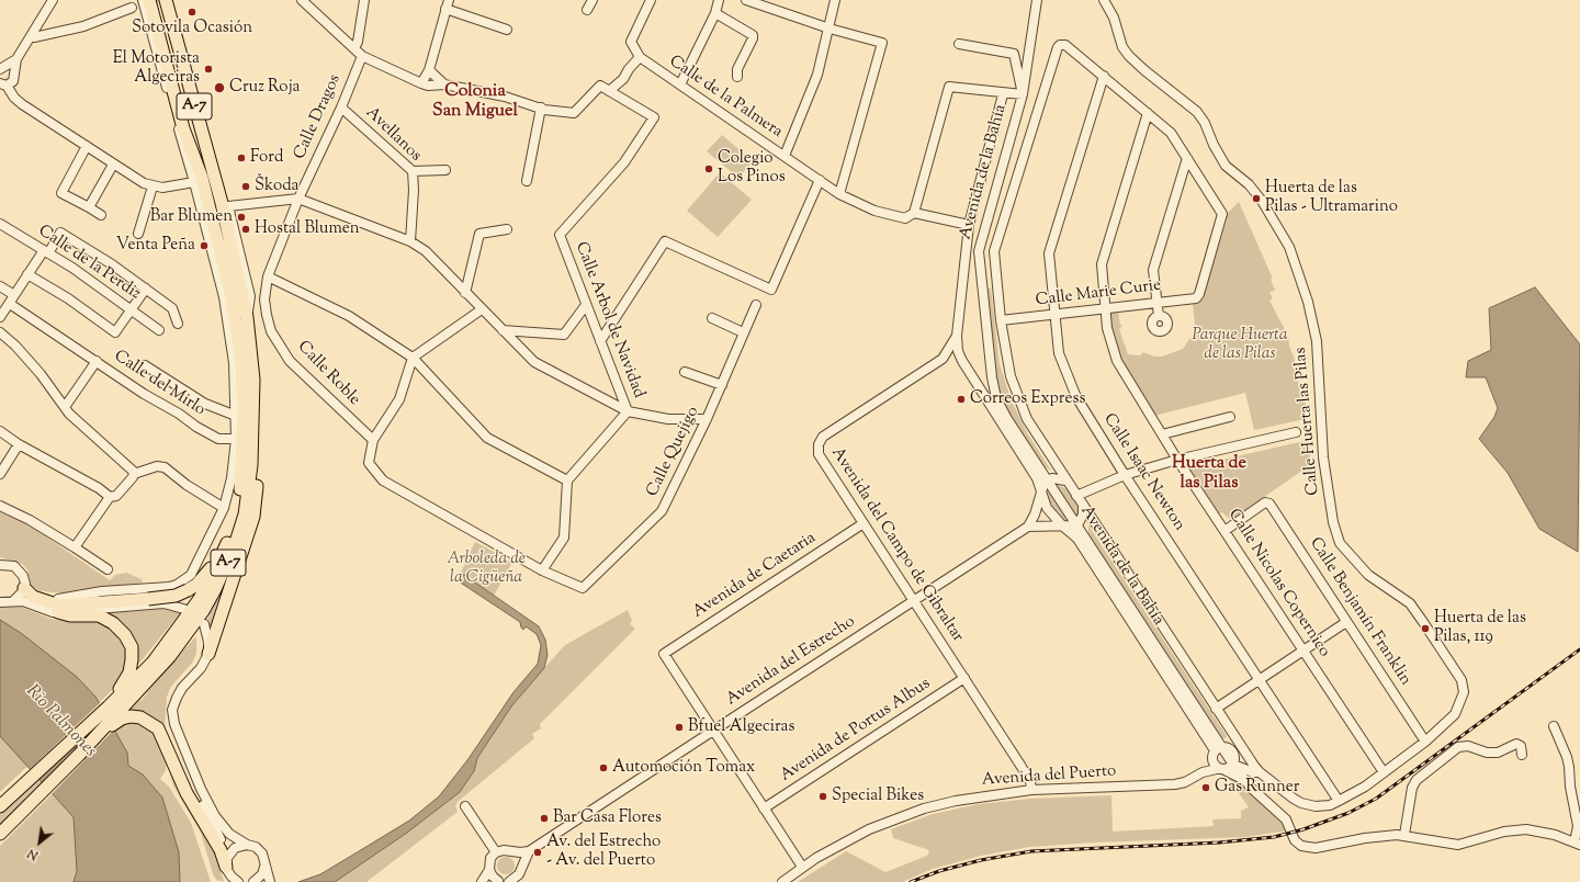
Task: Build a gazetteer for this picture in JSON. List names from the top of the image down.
{
  "streets": {
    "highway": ["A-7"],
    "street": [
      "Calle de la Palmera",
      "Calle Dragos",
      "Avellanos",
      "Avenida de la Bahía",
      "Calle de la Perdiz",
      "Calle Marie Curie",
      "Calle Arbol de Navidad",
      "Calle Roble",
      "Calle del Mirlo",
      "Calle Huerta las Pilas",
      "Calle Quejigo",
      "Calle Isaac Newton",
      "Avenida del Campo de Gibraltar",
      "Avenida de Caetaria",
      "Calle Nicolas Copernico",
      "Calle Benjamín Franklin",
      "Avenida del Estrecho",
      "Avenida de Portus Albus",
      "Avenida del Puerto"
    ]
  },
  "crossings": [
    ["Calle de la Palmera", "Avenida de la Bahía"],
    ["Calle Dragos", "Avellanos"],
    ["Calle Dragos", "Calle Roble"],
    ["Avenida de la Bahía", "Avenida del Campo de Gibraltar"],
    ["Calle Marie Curie", "Calle Isaac Newton"],
    ["Calle Marie Curie", "Calle Nicolas Copernico"],
    ["Calle Huerta las Pilas", "Calle Isaac Newton"],
    ["Calle Huerta las Pilas", "Calle Nicolas Copernico"],
    ["Calle Huerta las Pilas", "Calle Benjamín Franklin"],
    ["Avenida del Campo de Gibraltar", "Avenida de Caetaria"],
    ["Avenida del Campo de Gibraltar", "Avenida del Estrecho"],
    ["Avenida del Campo de Gibraltar", "Avenida de Portus Albus"],
    ["Avenida del Campo de Gibraltar", "Avenida del Puerto"],
    ["Avenida de Caetaria", "Avenida del Estrecho"],
    ["Calle Nicolas Copernico", "Calle Benjamín Franklin"]
  ],
  "districts": ["Colonia San Miguel", "Huerta de las Pilas"],
  "water": ["Rio Palmones"],
  "parks": ["Parque Huerta de las Pilas", "Arboleda de la Cigüeña"],
  "places": [
    "Sotovila Ocasión",
    "El Motorista Algeciras",
    "Cruz Roja",
    "Ford",
    "Colegio Los Pinos",
    "Škoda",
    "Huerta de las Pilas - Ultramarino",
    "Bar Blumen",
    "Hostal Blumen",
    "Venta Peña",
    "Correos Express",
    "Huerta de las Pilas, 119",
    "Bfuel Algeciras",
    "Automoción Tomax",
    "Gas Runner",
    "Special Bikes",
    "Bar Casa Flores",
    "Av. del Estrecho - Av. del Puerto"
  ],
  "north": "bottom left"
}
